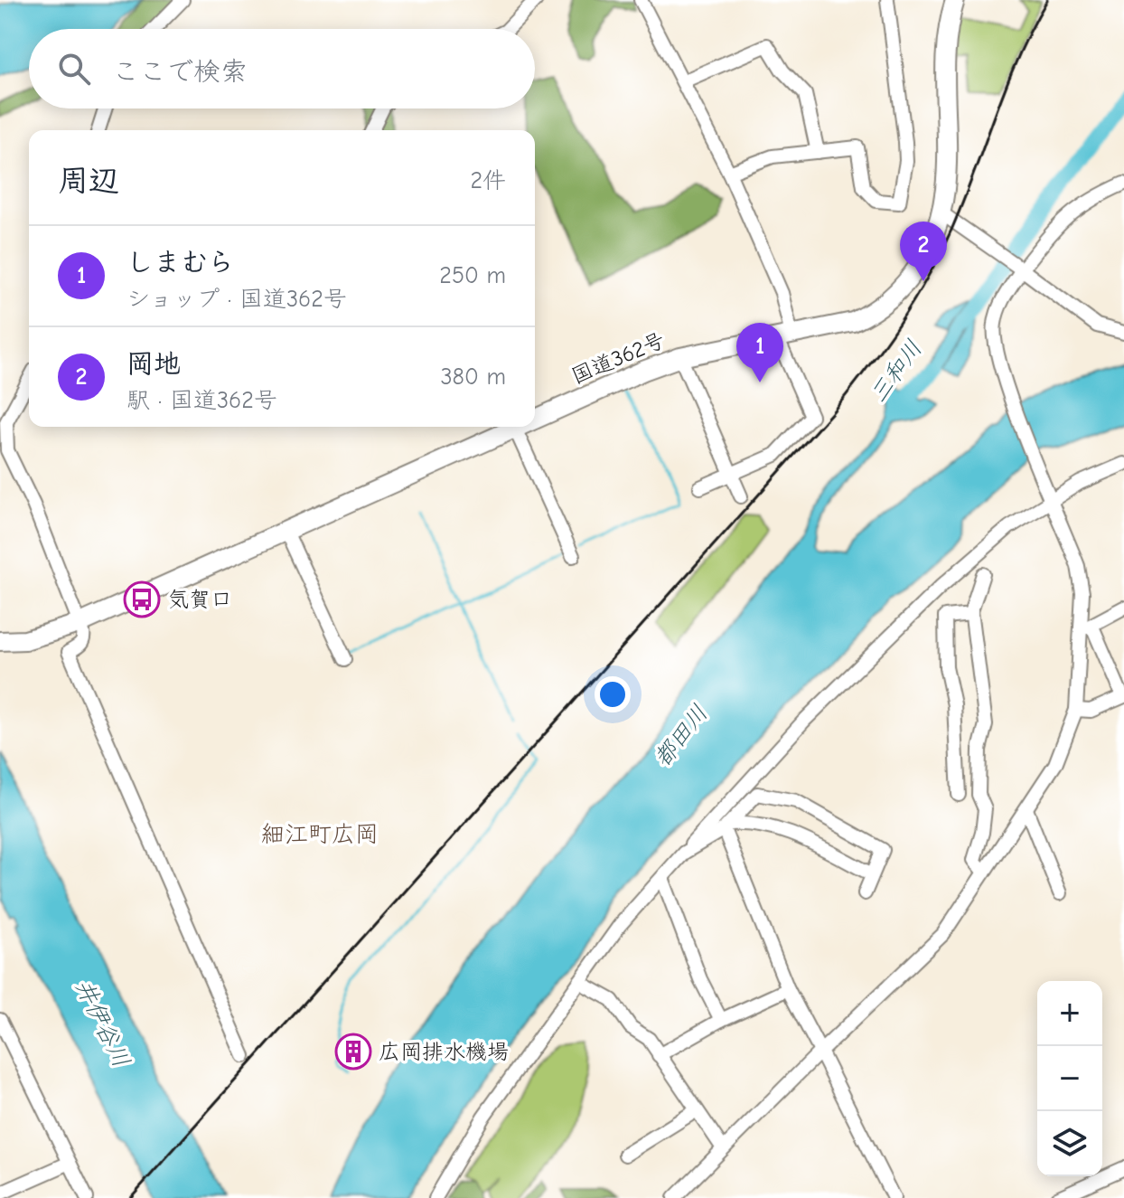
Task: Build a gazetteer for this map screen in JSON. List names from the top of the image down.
{
  "streets": {
    "highway": ["国道362号"]
  },
  "districts": ["細江町広岡"],
  "water": ["三和川", "都田川", "井伊谷川"],
  "places": {
    "bus stop": ["気賀口"],
    "building": ["広岡排水機場"]
  },
  "page": {
    "search": "ここで検索",
    "heading": ["周辺", "2件"],
    "pins": ["2", "1"],
    "list": [
      {
        "mark": "1",
        "name": "しまむら",
        "note": "ショップ · 国道362号",
        "value": "250 m"
      },
      {
        "mark": "2",
        "name": "岡地",
        "note": "駅 · 国道362号",
        "value": "380 m"
      }
    ],
    "map_buttons": ["+", "−"]
  }
}
